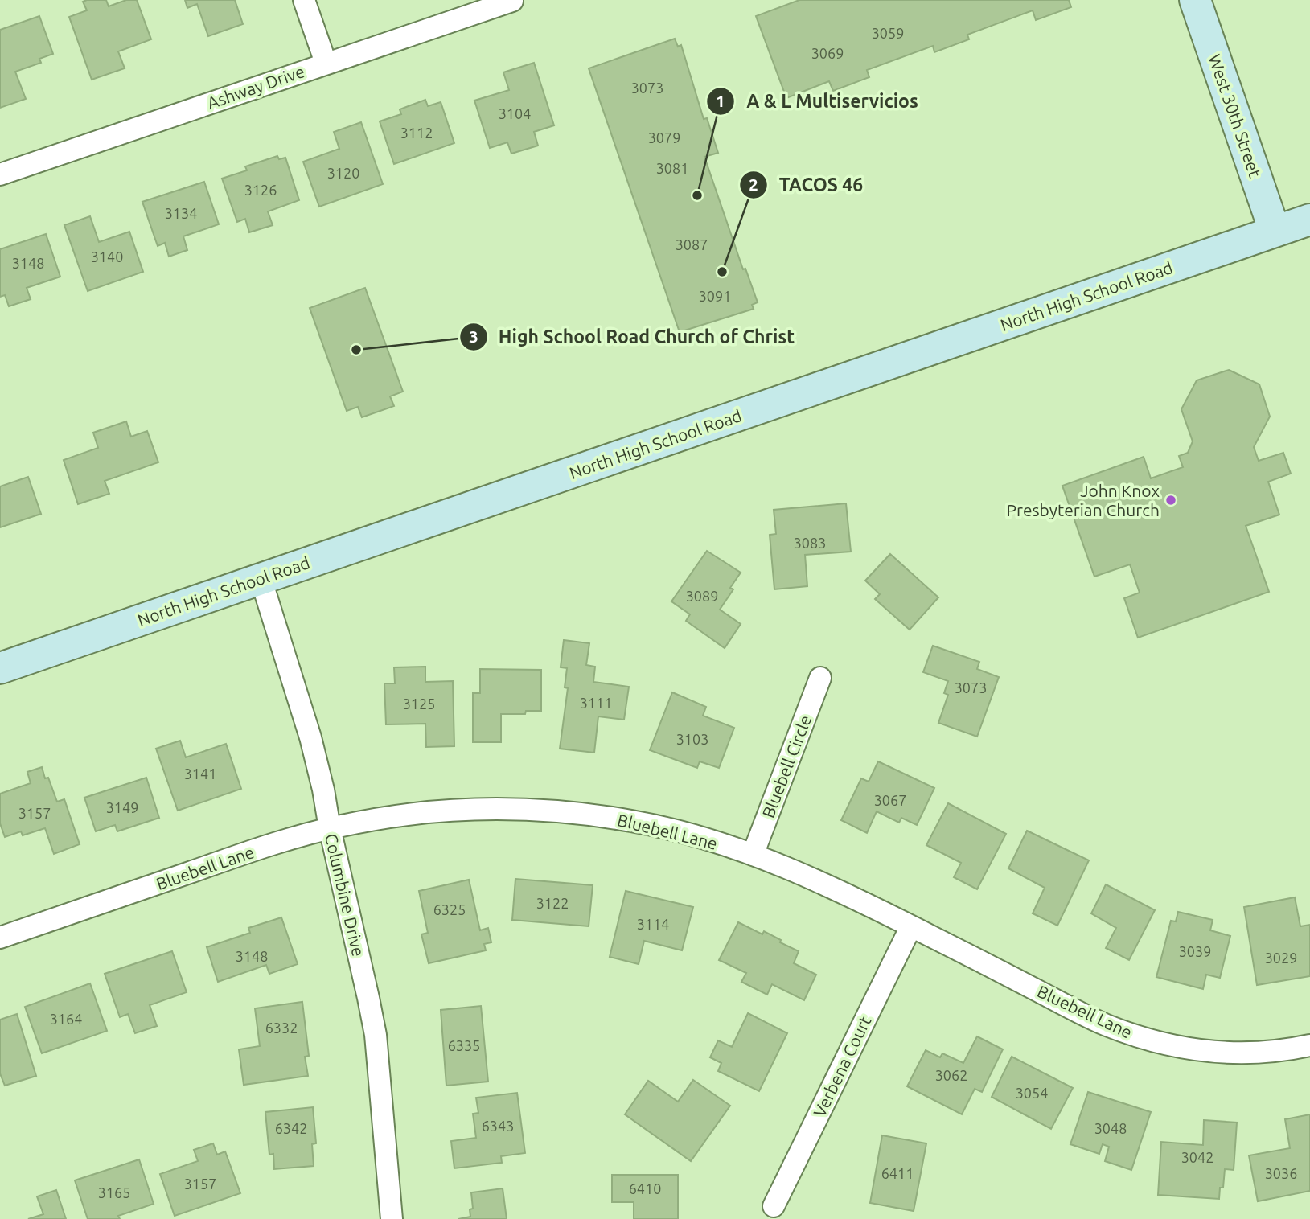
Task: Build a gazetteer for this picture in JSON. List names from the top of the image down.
{
  "streets": {
    "street": [
      "Ashway Drive",
      "West 30th Street",
      "North High School Road",
      "Bluebell Circle",
      "Bluebell Lane",
      "Columbine Drive",
      "Verbena Court"
    ]
  },
  "crossings": [
    ["West 30th Street", "North High School Road"],
    ["North High School Road", "Columbine Drive"],
    ["Bluebell Circle", "Bluebell Lane"],
    ["Bluebell Lane", "Columbine Drive"],
    ["Bluebell Lane", "Verbena Court"]
  ],
  "places": [
    "A & L Multiservicios",
    "TACOS 46",
    "High School Road Church of Christ",
    "John Knox Presbyterian Church"
  ],
  "house_numbers": [
    "3059",
    "3069",
    "3073",
    "3104",
    "3112",
    "3079",
    "3081",
    "3120",
    "3126",
    "3134",
    "3087",
    "3140",
    "3148",
    "3091",
    "3083",
    "3089",
    "3073",
    "3111",
    "3125",
    "3103",
    "3141",
    "3067",
    "3149",
    "3157",
    "3122",
    "6325",
    "3114",
    "3039",
    "3148",
    "3029",
    "3164",
    "6332",
    "6335",
    "3062",
    "3054",
    "6343",
    "6342",
    "3048",
    "3042",
    "6411",
    "3036",
    "3157",
    "6410",
    "3165"
  ]
}
